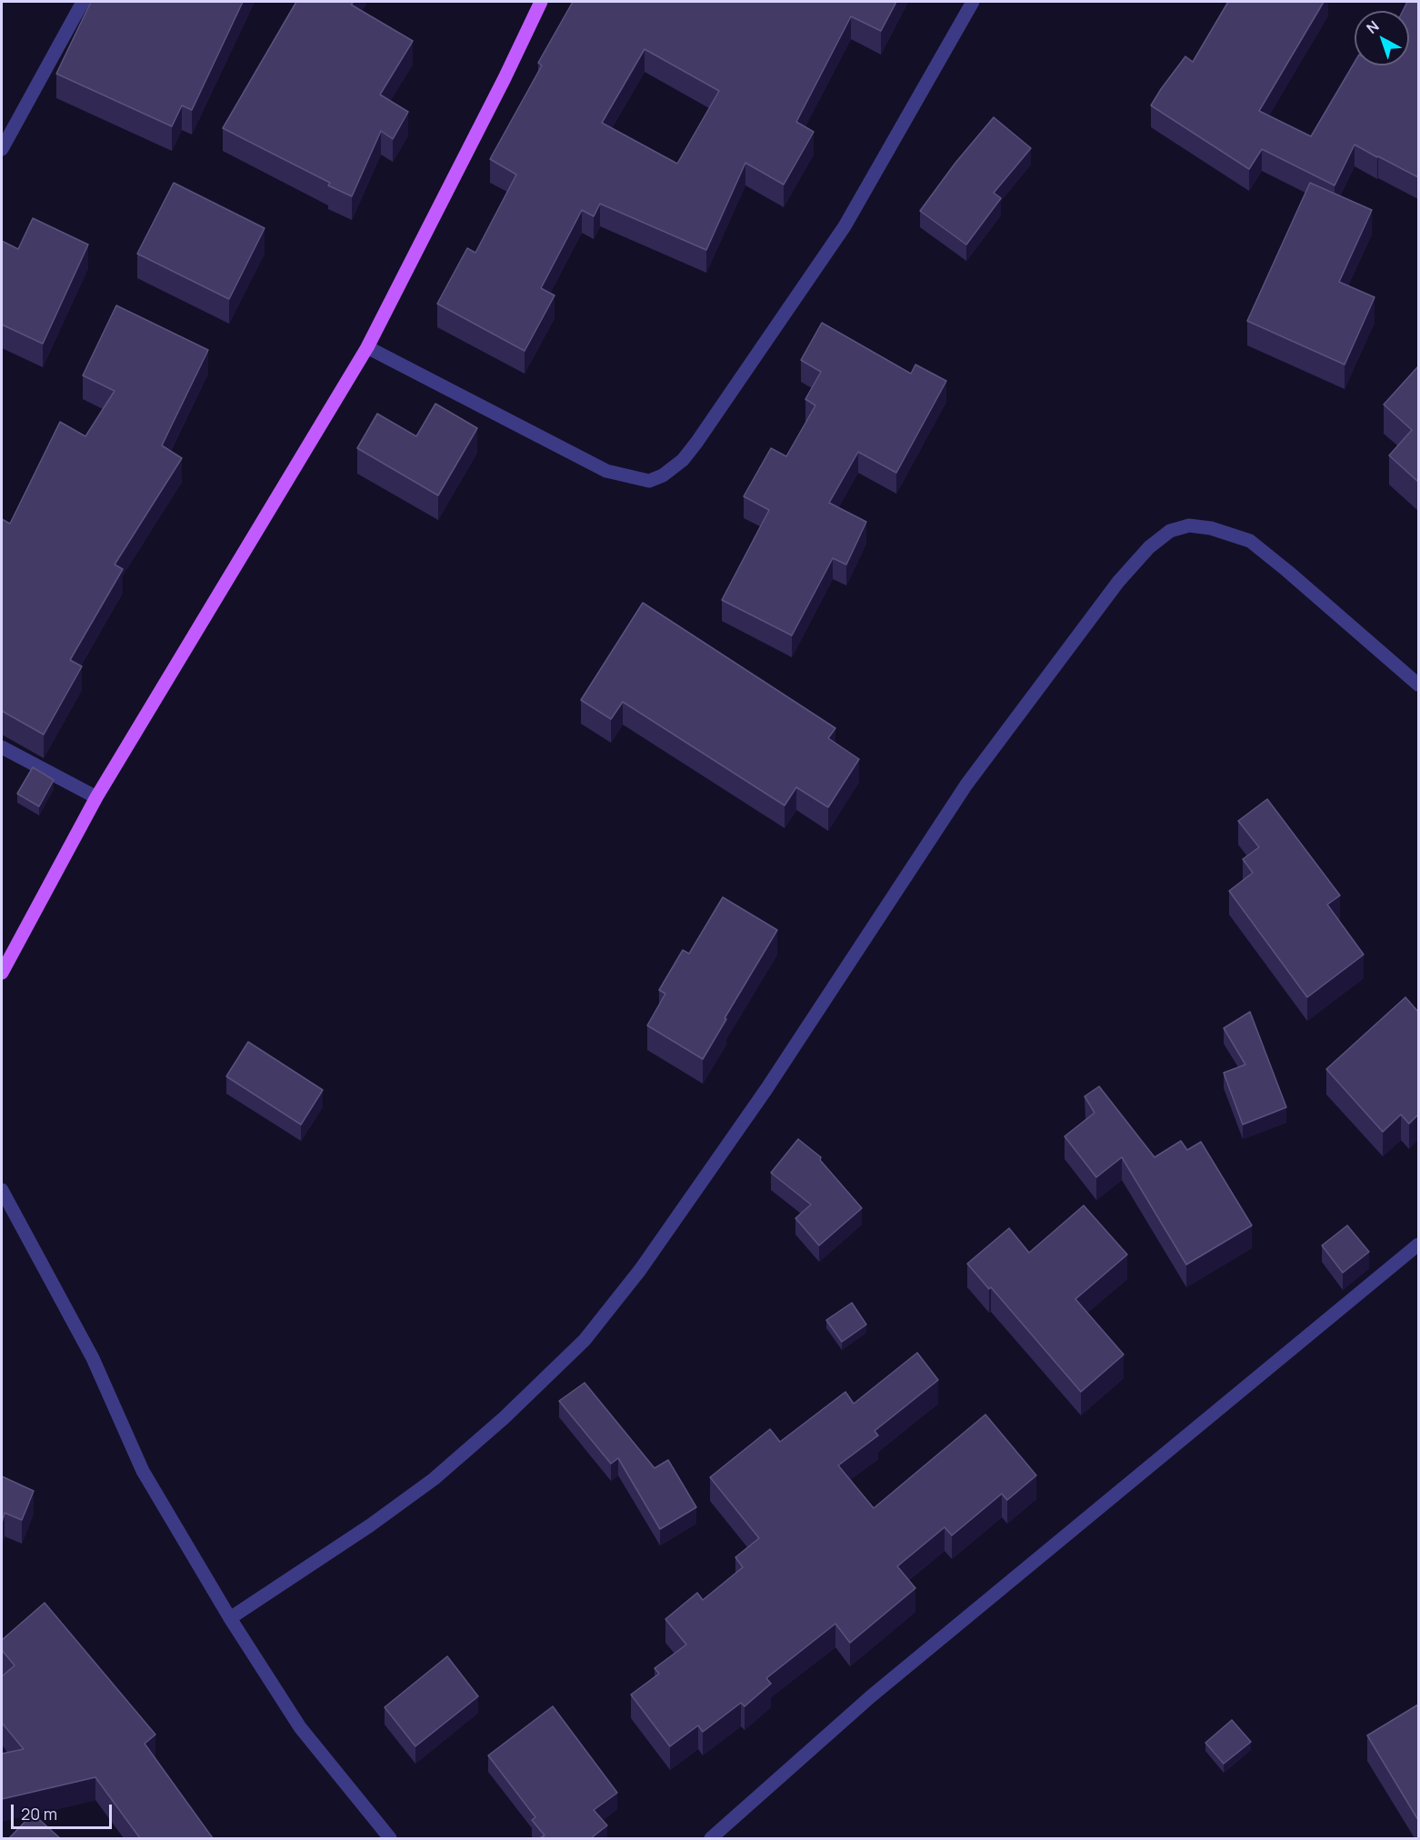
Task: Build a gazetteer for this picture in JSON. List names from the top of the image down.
{
  "scale_bar": "20 m",
  "north": "top left"
}
